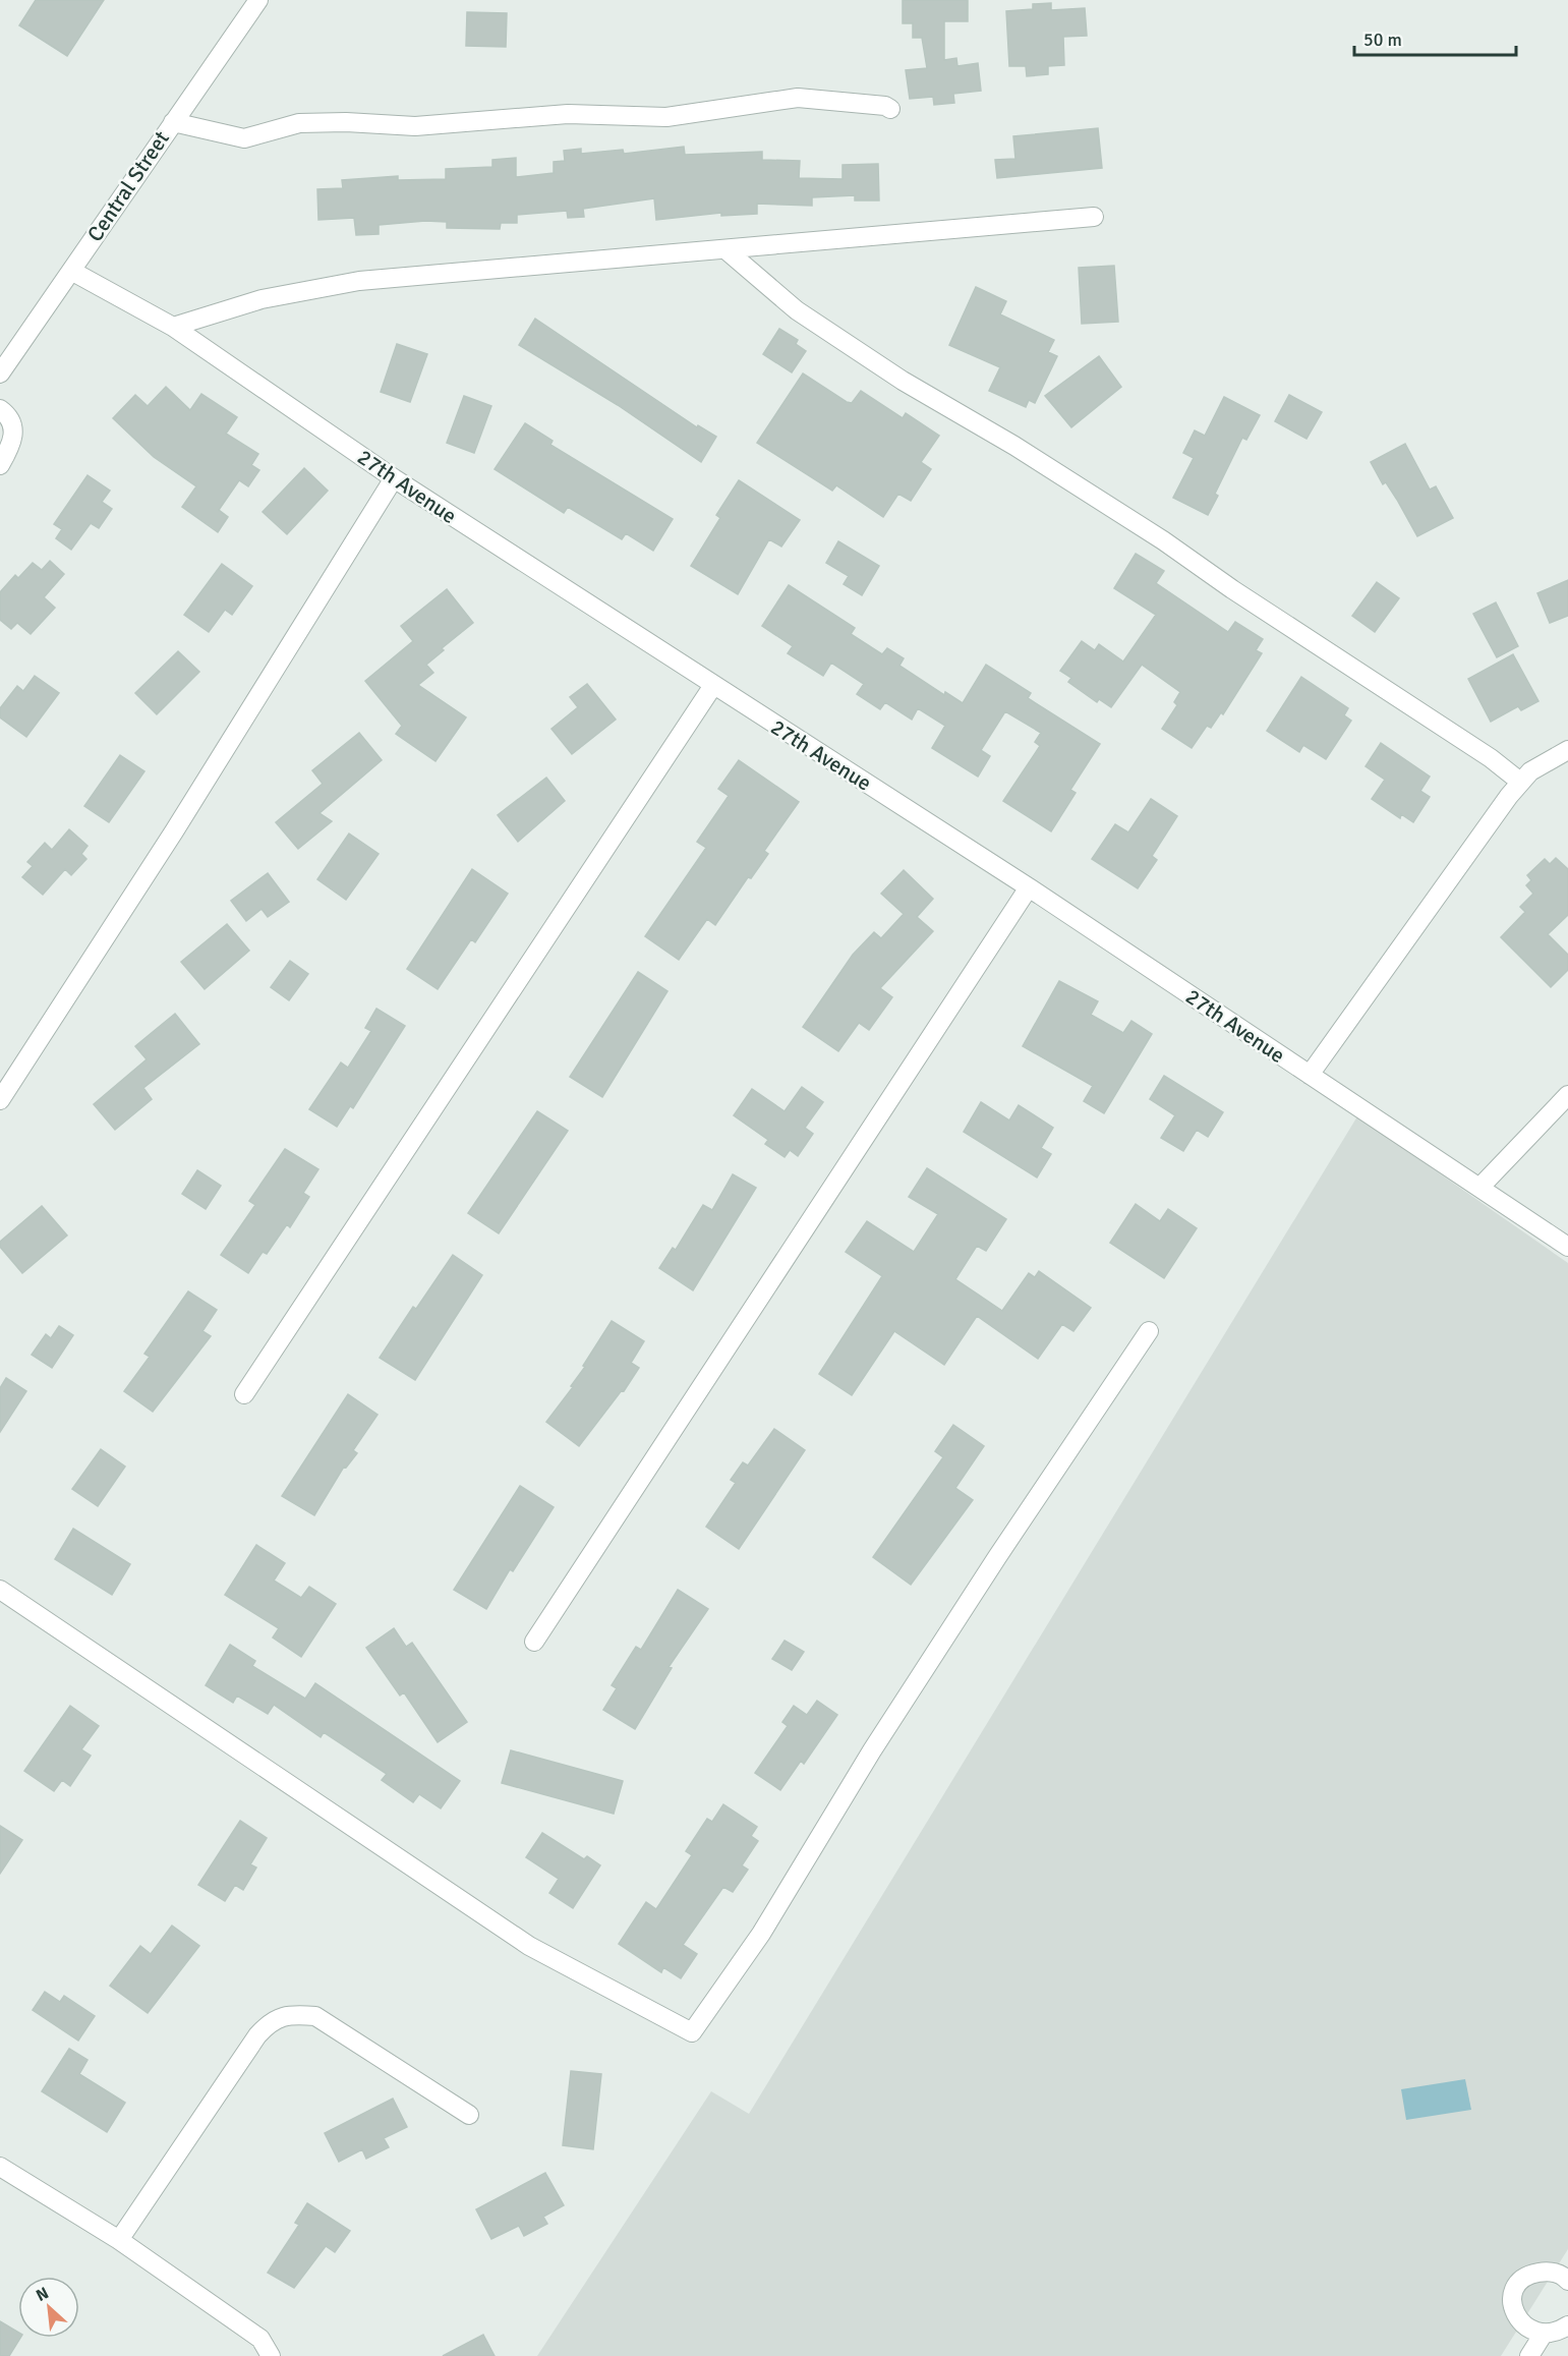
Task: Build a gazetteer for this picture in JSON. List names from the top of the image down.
{
  "streets": {
    "street": ["Central Street", "27th Avenue"]
  },
  "crossings": [
    ["Central Street", "27th Avenue"]
  ],
  "scale_bar": "50 m",
  "north": "top left"
}
